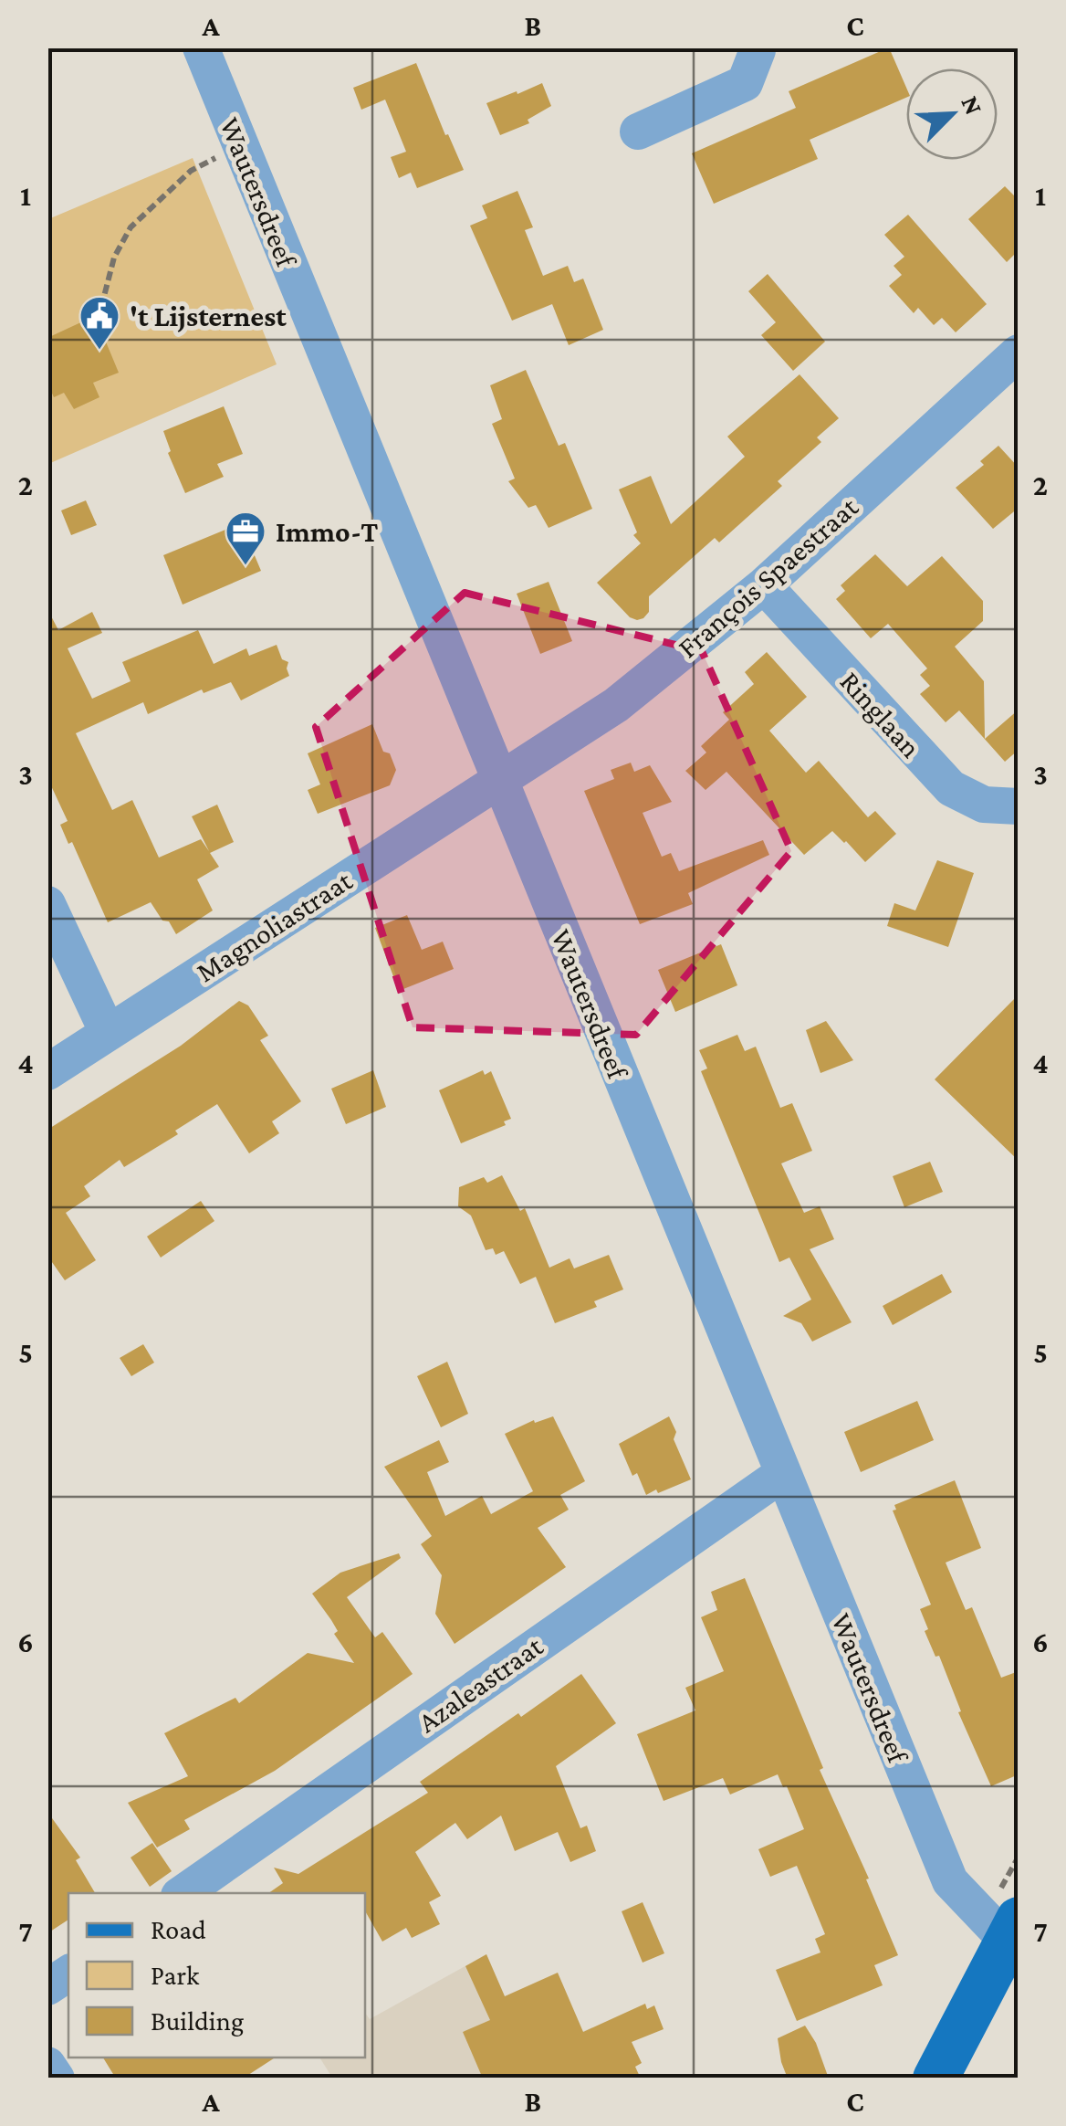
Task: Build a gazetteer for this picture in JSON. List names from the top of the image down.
{
  "streets": {
    "street": [
      "Wautersdreef",
      "François Spaestraat",
      "Ringlaan",
      "Magnoliastraat",
      "Azaleastraat"
    ]
  },
  "crossings": [
    ["Wautersdreef", "François Spaestraat"],
    ["Wautersdreef", "Magnoliastraat"],
    ["Wautersdreef", "Azaleastraat"],
    ["François Spaestraat", "Ringlaan"],
    ["François Spaestraat", "Magnoliastraat"]
  ],
  "places": {
    "public building": ["'t Lijsternest"],
    "office": ["Immo-T"]
  },
  "legend": ["Road", "Park", "Building"],
  "north": "top right",
  "grid": {
    "columns": ["A", "B", "C"],
    "rows": [
      "1",
      "2",
      "3",
      "4",
      "5",
      "6",
      "7"
    ]
  }
}
